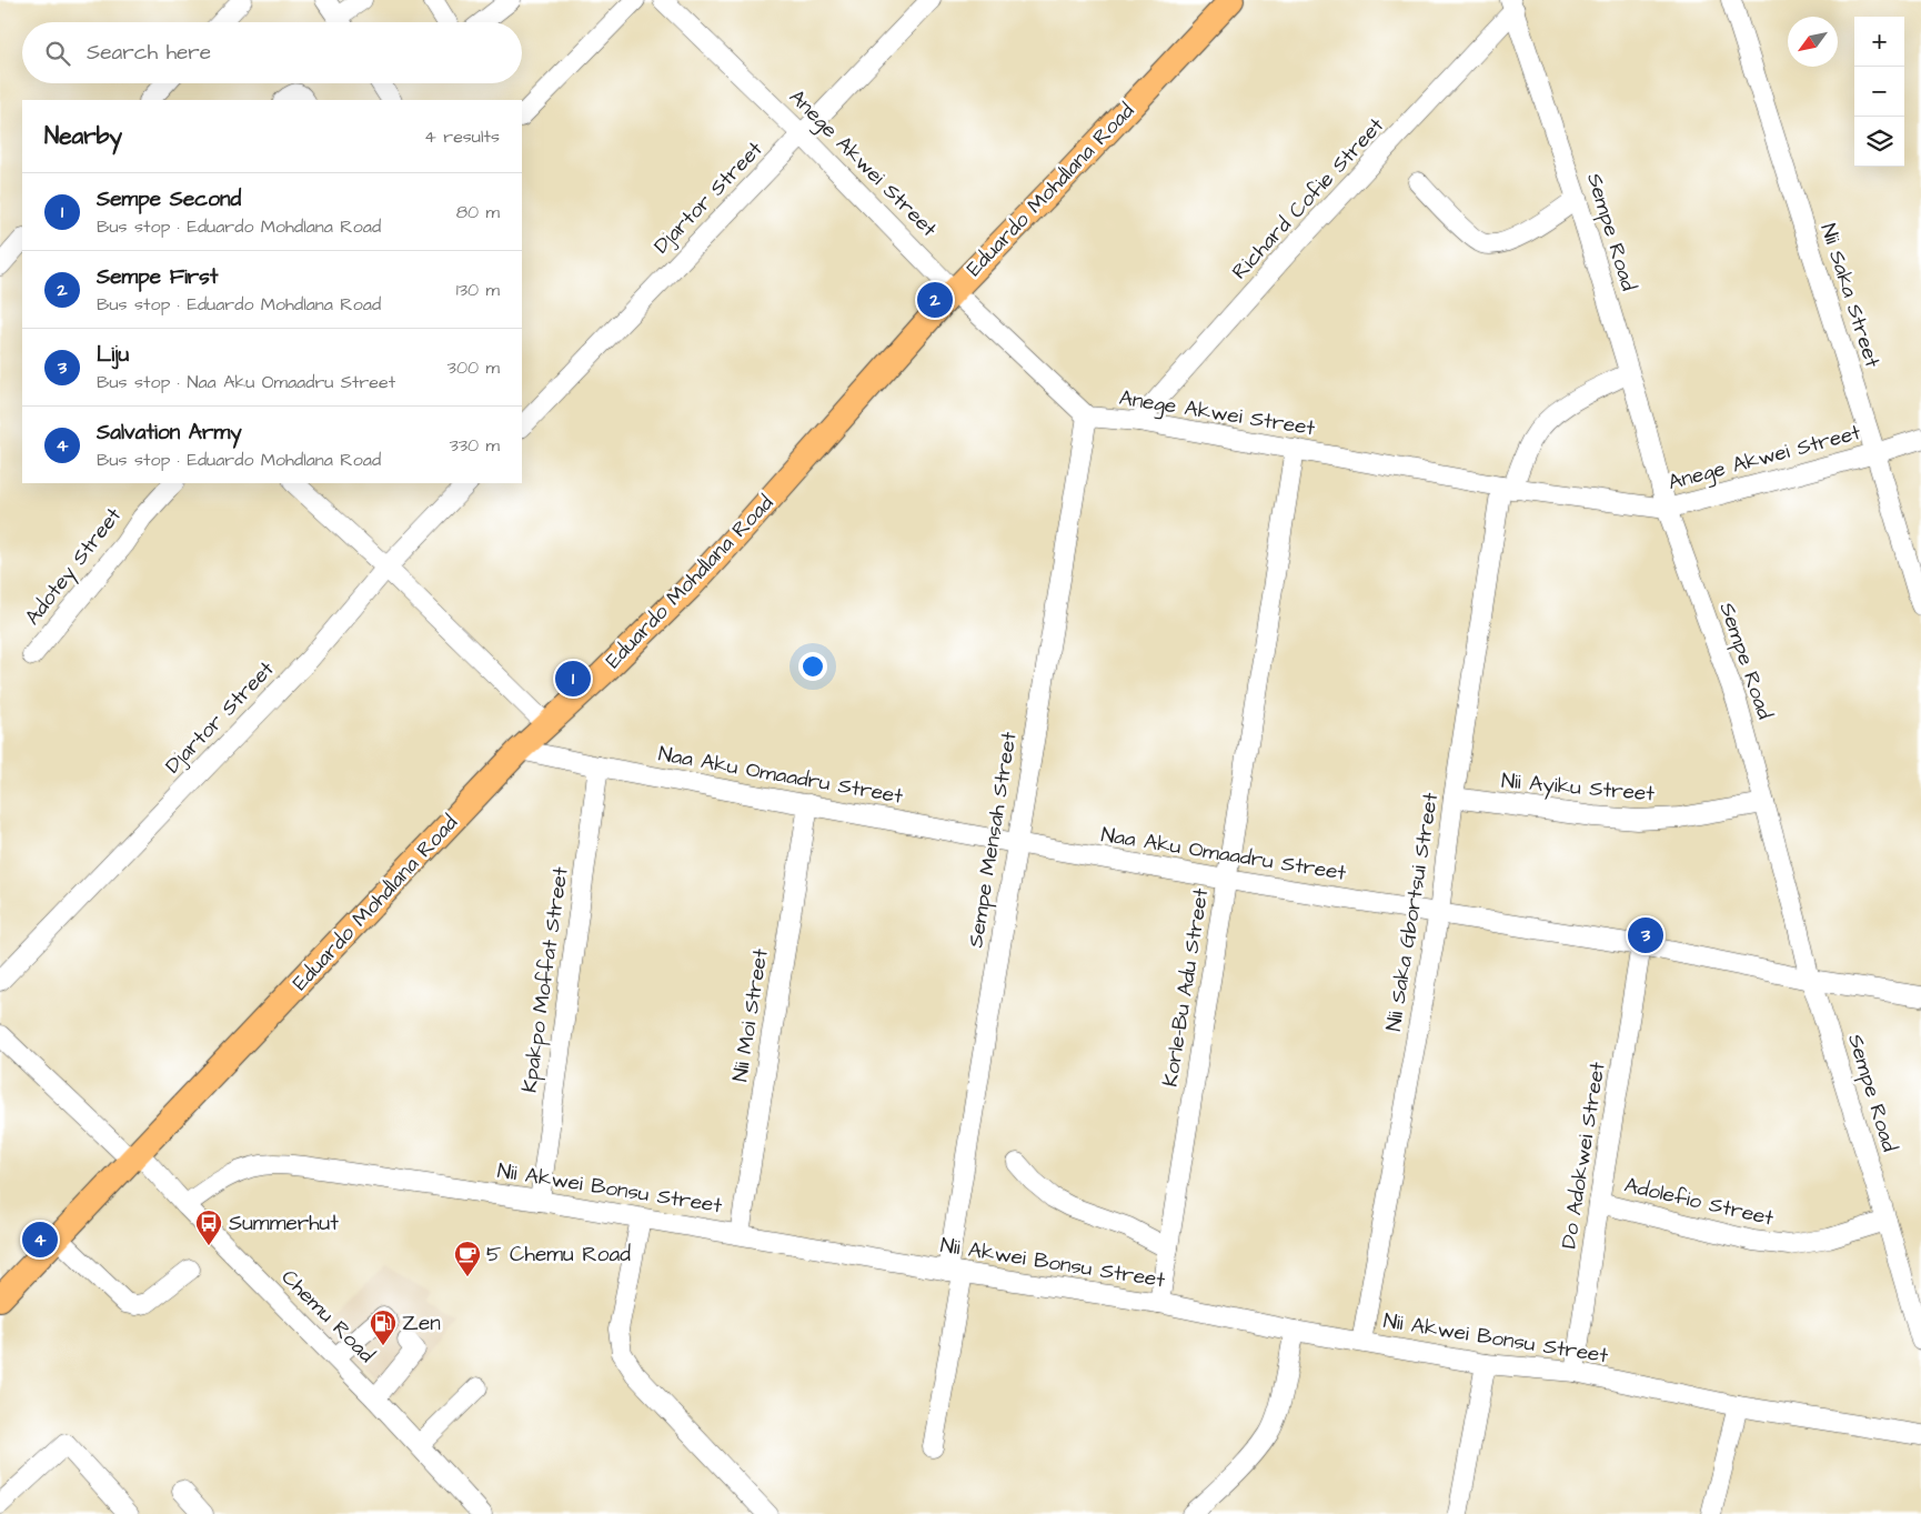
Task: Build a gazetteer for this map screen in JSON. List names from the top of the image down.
{
  "streets": {
    "main road": ["Eduardo Mohdlana Road"],
    "street": [
      "Anege Akwei Street",
      "Djartor Street",
      "Richard Cofie Street",
      "Sempe Road",
      "Nii Saka Street",
      "Adotey Street",
      "Naa Aku Omaadru Street",
      "Nii Ayiku Street",
      "Sempe Mensah Street",
      "Nii Saka Gbortsui Street",
      "Kpakpo Moffat Street",
      "Korle-Bu Adu Street",
      "Nii Moi Street",
      "Do Adokwei Street",
      "Nii Akwei Bonsu Street",
      "Adolefio Street",
      "Chemu Road"
    ]
  },
  "crossings": [
    ["Anege Akwei Street", "Eduardo Mohdlana Road"],
    ["Anege Akwei Street", "Djartor Street"],
    ["Anege Akwei Street", "Richard Cofie Street"],
    ["Anege Akwei Street", "Sempe Road"],
    ["Anege Akwei Street", "Nii Saka Street"],
    ["Anege Akwei Street", "Sempe Mensah Street"],
    ["Anege Akwei Street", "Nii Saka Gbortsui Street"],
    ["Anege Akwei Street", "Korle-Bu Adu Street"],
    ["Eduardo Mohdlana Road", "Naa Aku Omaadru Street"],
    ["Eduardo Mohdlana Road", "Chemu Road"],
    ["Richard Cofie Street", "Sempe Road"],
    ["Sempe Road", "Naa Aku Omaadru Street"],
    ["Sempe Road", "Nii Ayiku Street"],
    ["Sempe Road", "Nii Saka Gbortsui Street"],
    ["Sempe Road", "Adolefio Street"],
    ["Naa Aku Omaadru Street", "Sempe Mensah Street"],
    ["Naa Aku Omaadru Street", "Nii Saka Gbortsui Street"],
    ["Naa Aku Omaadru Street", "Kpakpo Moffat Street"],
    ["Naa Aku Omaadru Street", "Korle-Bu Adu Street"],
    ["Naa Aku Omaadru Street", "Nii Moi Street"],
    ["Naa Aku Omaadru Street", "Do Adokwei Street"],
    ["Nii Ayiku Street", "Nii Saka Gbortsui Street"],
    ["Sempe Mensah Street", "Nii Akwei Bonsu Street"],
    ["Nii Saka Gbortsui Street", "Nii Akwei Bonsu Street"],
    ["Kpakpo Moffat Street", "Nii Akwei Bonsu Street"],
    ["Korle-Bu Adu Street", "Nii Akwei Bonsu Street"],
    ["Nii Moi Street", "Nii Akwei Bonsu Street"],
    ["Do Adokwei Street", "Nii Akwei Bonsu Street"],
    ["Do Adokwei Street", "Adolefio Street"],
    ["Nii Akwei Bonsu Street", "Chemu Road"]
  ],
  "places": {
    "bus stop": ["Summerhut"],
    "cafe": ["5 Chemu Road"],
    "fuel station": ["Zen"]
  },
  "north": "bottom left",
  "page": {
    "map_buttons": ["+", "−"],
    "search": "Search here",
    "heading": ["Nearby", "4 results"],
    "list": [
      {
        "mark": "1",
        "name": "Sempe Second",
        "note": "Bus stop · Eduardo Mohdlana Road",
        "value": "80 m"
      },
      {
        "mark": "2",
        "name": "Sempe First",
        "note": "Bus stop · Eduardo Mohdlana Road",
        "value": "130 m"
      },
      {
        "mark": "3",
        "name": "Liju",
        "note": "Bus stop · Naa Aku Omaadru Street",
        "value": "300 m"
      },
      {
        "mark": "4",
        "name": "Salvation Army",
        "note": "Bus stop · Eduardo Mohdlana Road",
        "value": "330 m"
      }
    ],
    "pins": [
      "2",
      "1",
      "3",
      "4"
    ]
  }
}
